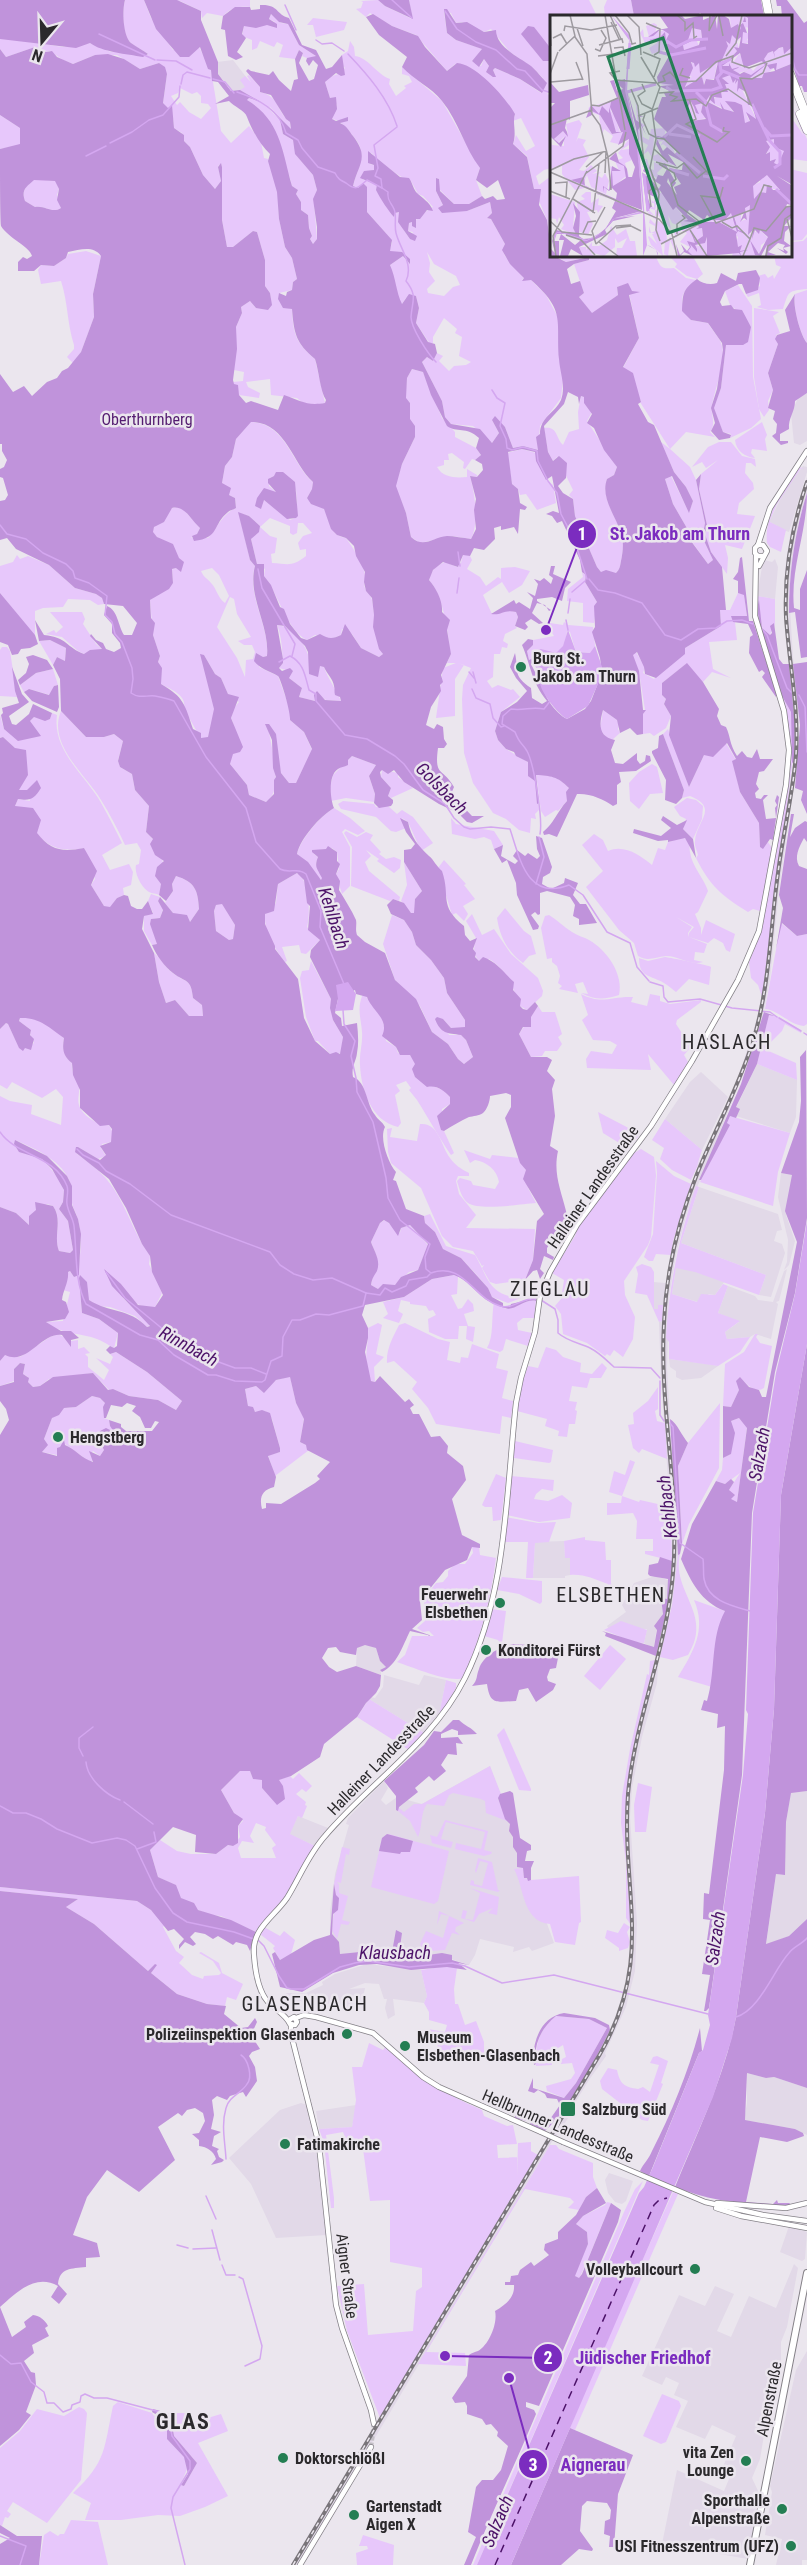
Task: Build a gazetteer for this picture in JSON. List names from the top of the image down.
{
  "streets": {
    "main road": [
      "Halleiner Landesstraße",
      "Hellbrunner Landesstraße",
      "Aigner Straße",
      "Alpenstraße"
    ]
  },
  "crossings": [
    ["Halleiner Landesstraße", "Hellbrunner Landesstraße"],
    ["Halleiner Landesstraße", "Aigner Straße"],
    ["Hellbrunner Landesstraße", "Aigner Straße"]
  ],
  "districts": [
    "HASLACH",
    "ZIEGLAU",
    "ELSBETHEN",
    "GLASENBACH",
    "GLAS"
  ],
  "water": [
    "Golsbach",
    "Kehlbach",
    "Rinnbach",
    "Salzach",
    "Klausbach"
  ],
  "parks": ["Oberthurnberg"],
  "places": {
    "other": [
      "St. Jakob am Thurn",
      "Burg St. Jakob am Thurn",
      "Hengstberg",
      "Feuerwehr Elsbethen",
      "Konditorei Fürst",
      "Polizeiinspektion Glasenbach",
      "Museum Elsbethen-Glasenbach",
      "Fatimakirche",
      "Volleyballcourt",
      "Jüdischer Friedhof",
      "Aignerau",
      "Doktorschlößl",
      "vita Zen Lounge",
      "Sporthalle Alpenstraße",
      "Gartenstadt Aigen X",
      "USI Fitnesszentrum (UFZ)"
    ],
    "transit": ["Salzburg Süd"]
  },
  "north": "bottom"
}
